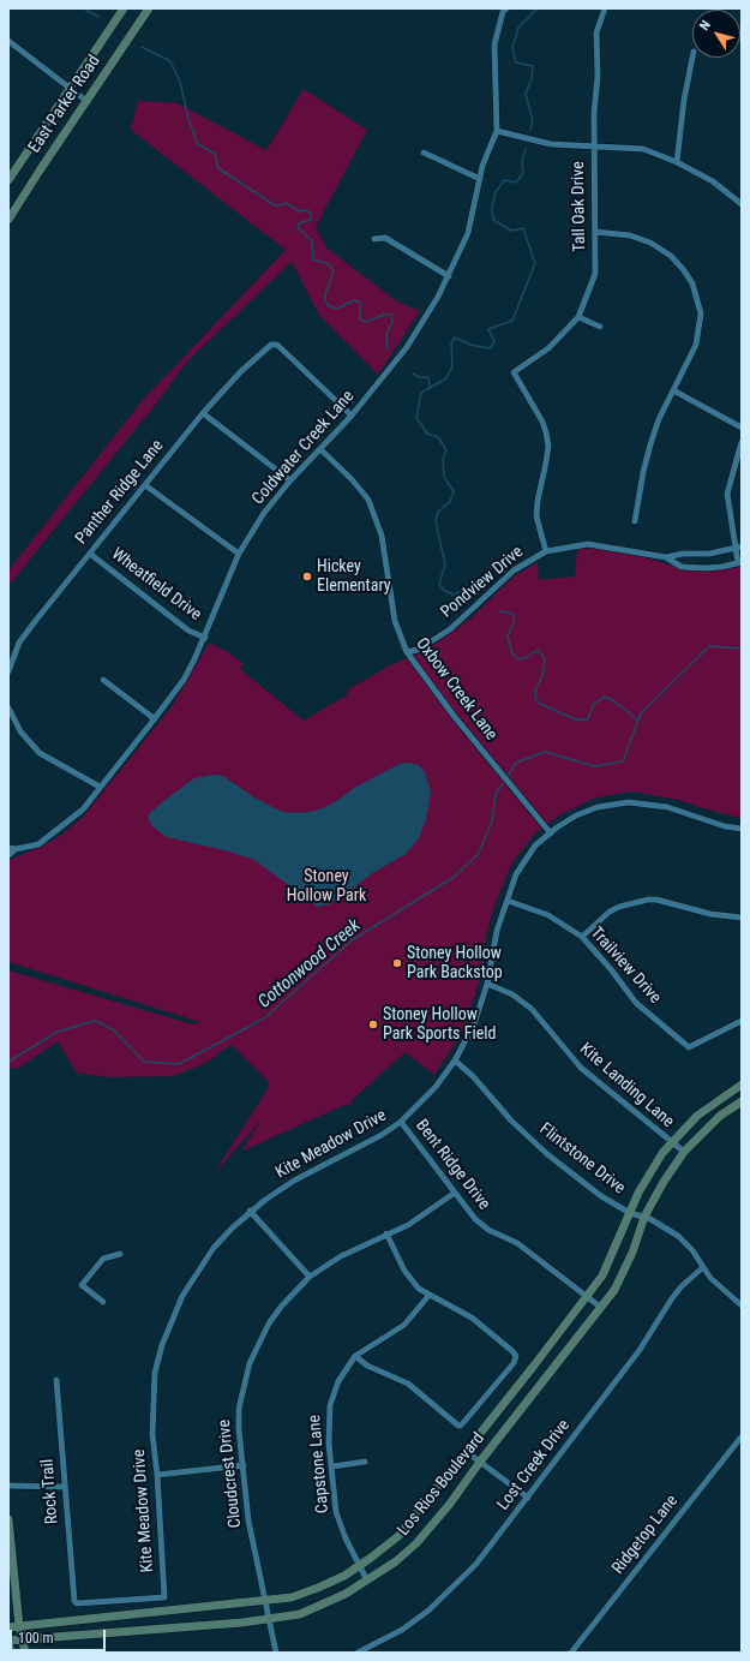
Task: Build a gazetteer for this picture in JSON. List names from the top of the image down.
{
  "streets": {
    "main road": ["East Parker Road", "Los Rios Boulevard"],
    "street": [
      "Tall Oak Drive",
      "Coldwater Creek Lane",
      "Panther Ridge Lane",
      "Pondview Drive",
      "Wheatfield Drive",
      "Oxbow Creek Lane",
      "Trailview Drive",
      "Kite Landing Lane",
      "Kite Meadow Drive",
      "Flintstone Drive",
      "Bent Ridge Drive",
      "Capstone Lane",
      "Lost Creek Drive",
      "Cloudcrest Drive",
      "Rock Trail",
      "Ridgetop Lane"
    ]
  },
  "crossings": [
    ["Tall Oak Drive", "Pondview Drive"],
    ["Coldwater Creek Lane", "Panther Ridge Lane"],
    ["Coldwater Creek Lane", "Wheatfield Drive"],
    ["Coldwater Creek Lane", "Oxbow Creek Lane"],
    ["Panther Ridge Lane", "Wheatfield Drive"],
    ["Pondview Drive", "Oxbow Creek Lane"],
    ["Oxbow Creek Lane", "Kite Meadow Drive"],
    ["Trailview Drive", "Kite Meadow Drive"],
    ["Kite Landing Lane", "Kite Meadow Drive"],
    ["Kite Landing Lane", "Los Rios Boulevard"],
    ["Kite Meadow Drive", "Flintstone Drive"],
    ["Kite Meadow Drive", "Bent Ridge Drive"],
    ["Kite Meadow Drive", "Rock Trail"],
    ["Flintstone Drive", "Lost Creek Drive"],
    ["Flintstone Drive", "Los Rios Boulevard"],
    ["Bent Ridge Drive", "Cloudcrest Drive"],
    ["Bent Ridge Drive", "Los Rios Boulevard"],
    ["Capstone Lane", "Los Rios Boulevard"],
    ["Cloudcrest Drive", "Los Rios Boulevard"]
  ],
  "water": ["Cottonwood Creek"],
  "parks": ["Stoney Hollow Park"],
  "places": ["Hickey Elementary", "Stoney Hollow Park Backstop", "Stoney Hollow Park Sports Field"],
  "scale_bar": "100 m",
  "north": "top left"
}
